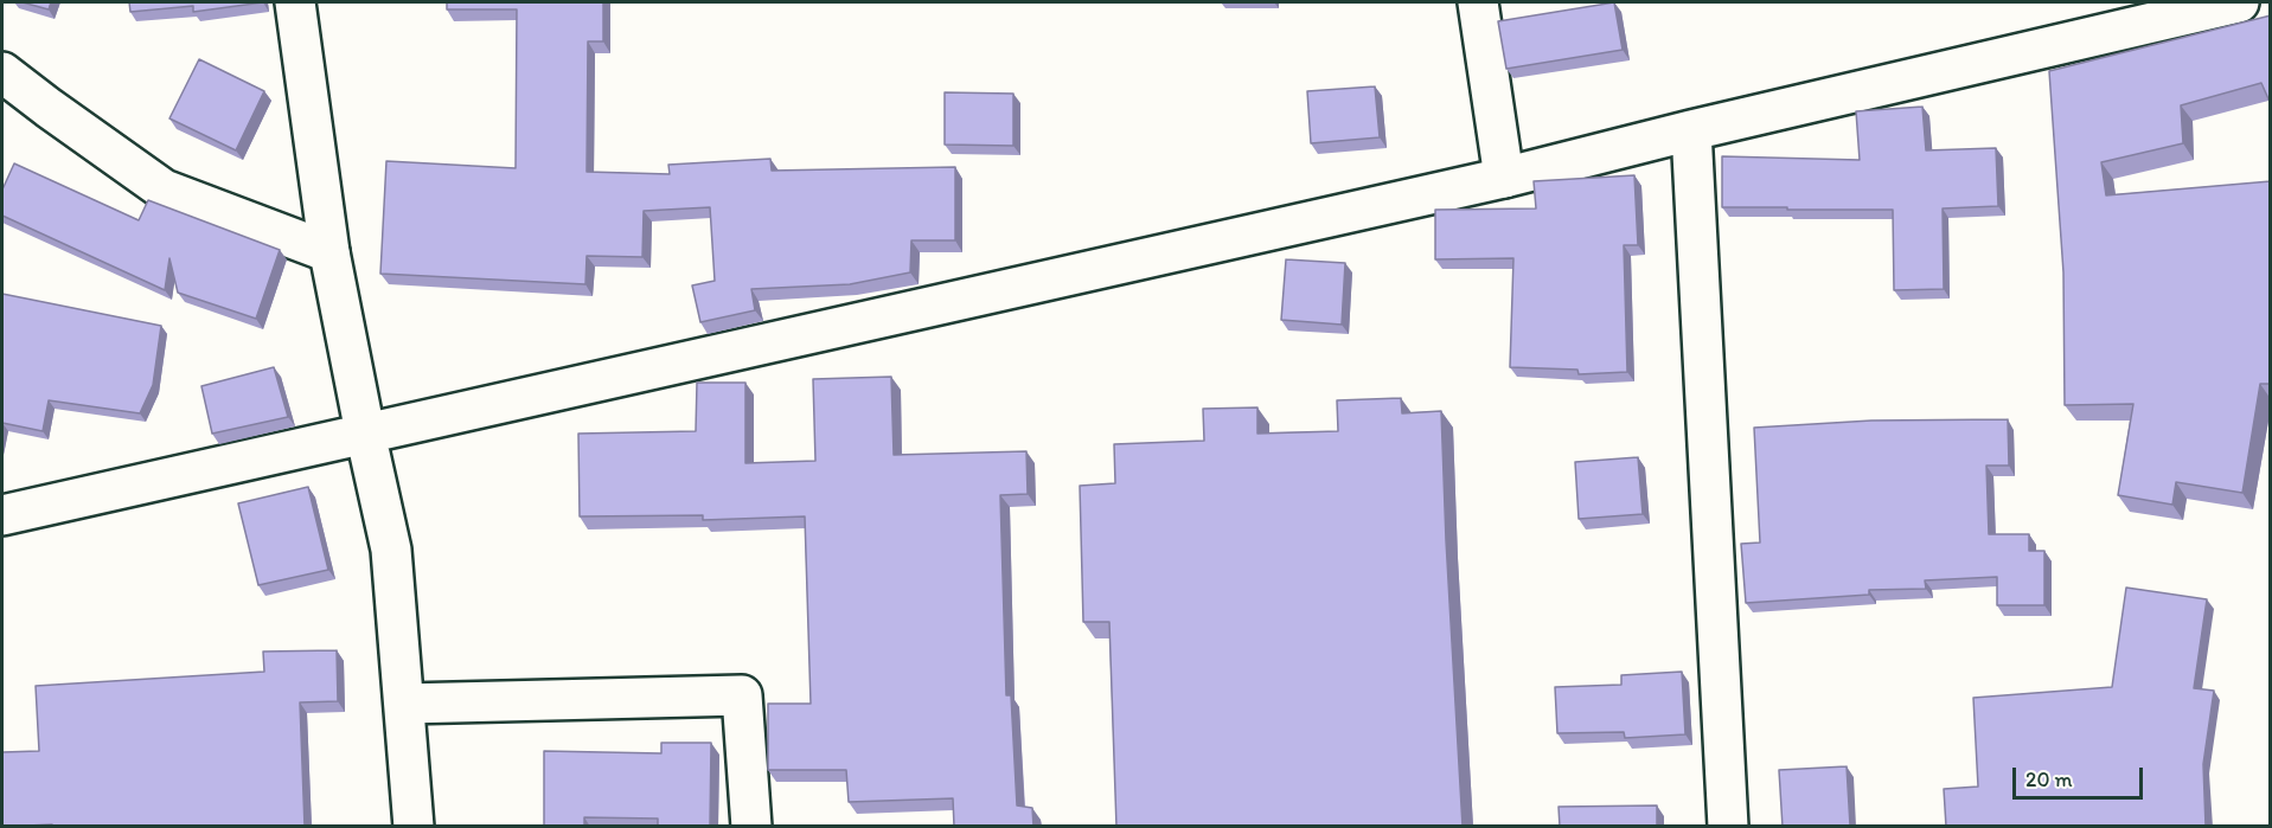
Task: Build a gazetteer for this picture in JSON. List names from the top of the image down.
{
  "scale_bar": "20 m"
}
